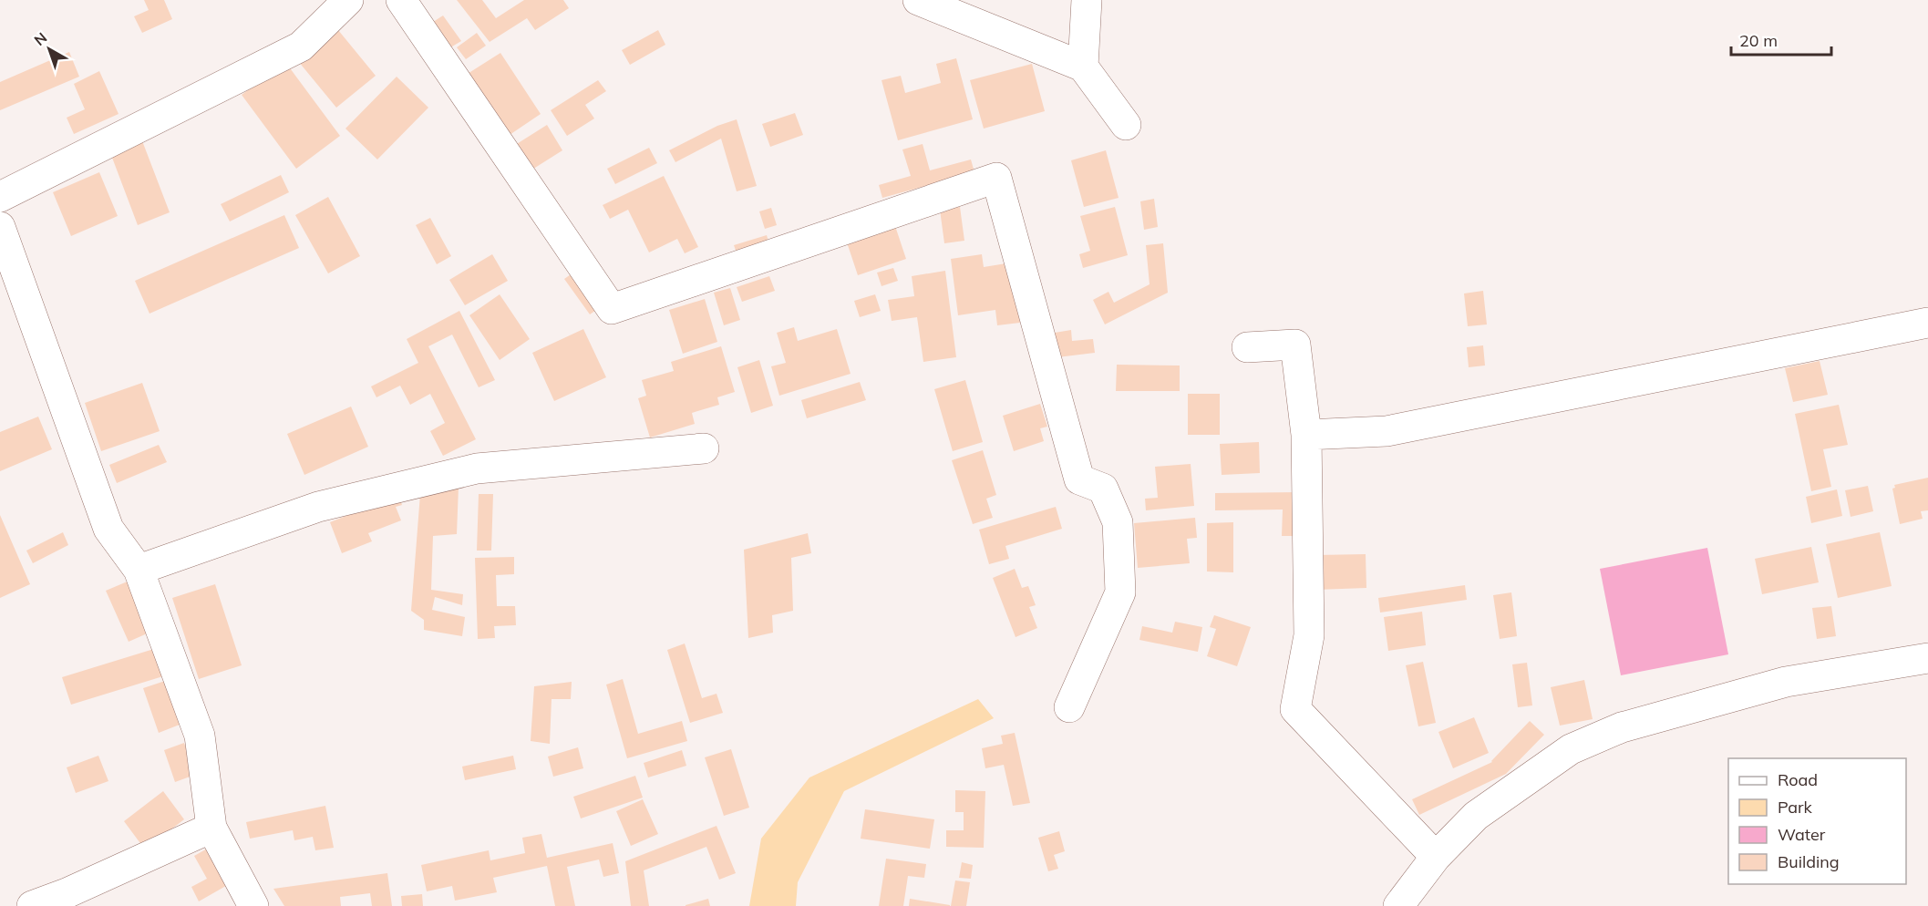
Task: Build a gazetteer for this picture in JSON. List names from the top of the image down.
{
  "legend": [
    "Road",
    "Park",
    "Water",
    "Building"
  ],
  "scale_bar": "20 m",
  "north": "top left"
}
